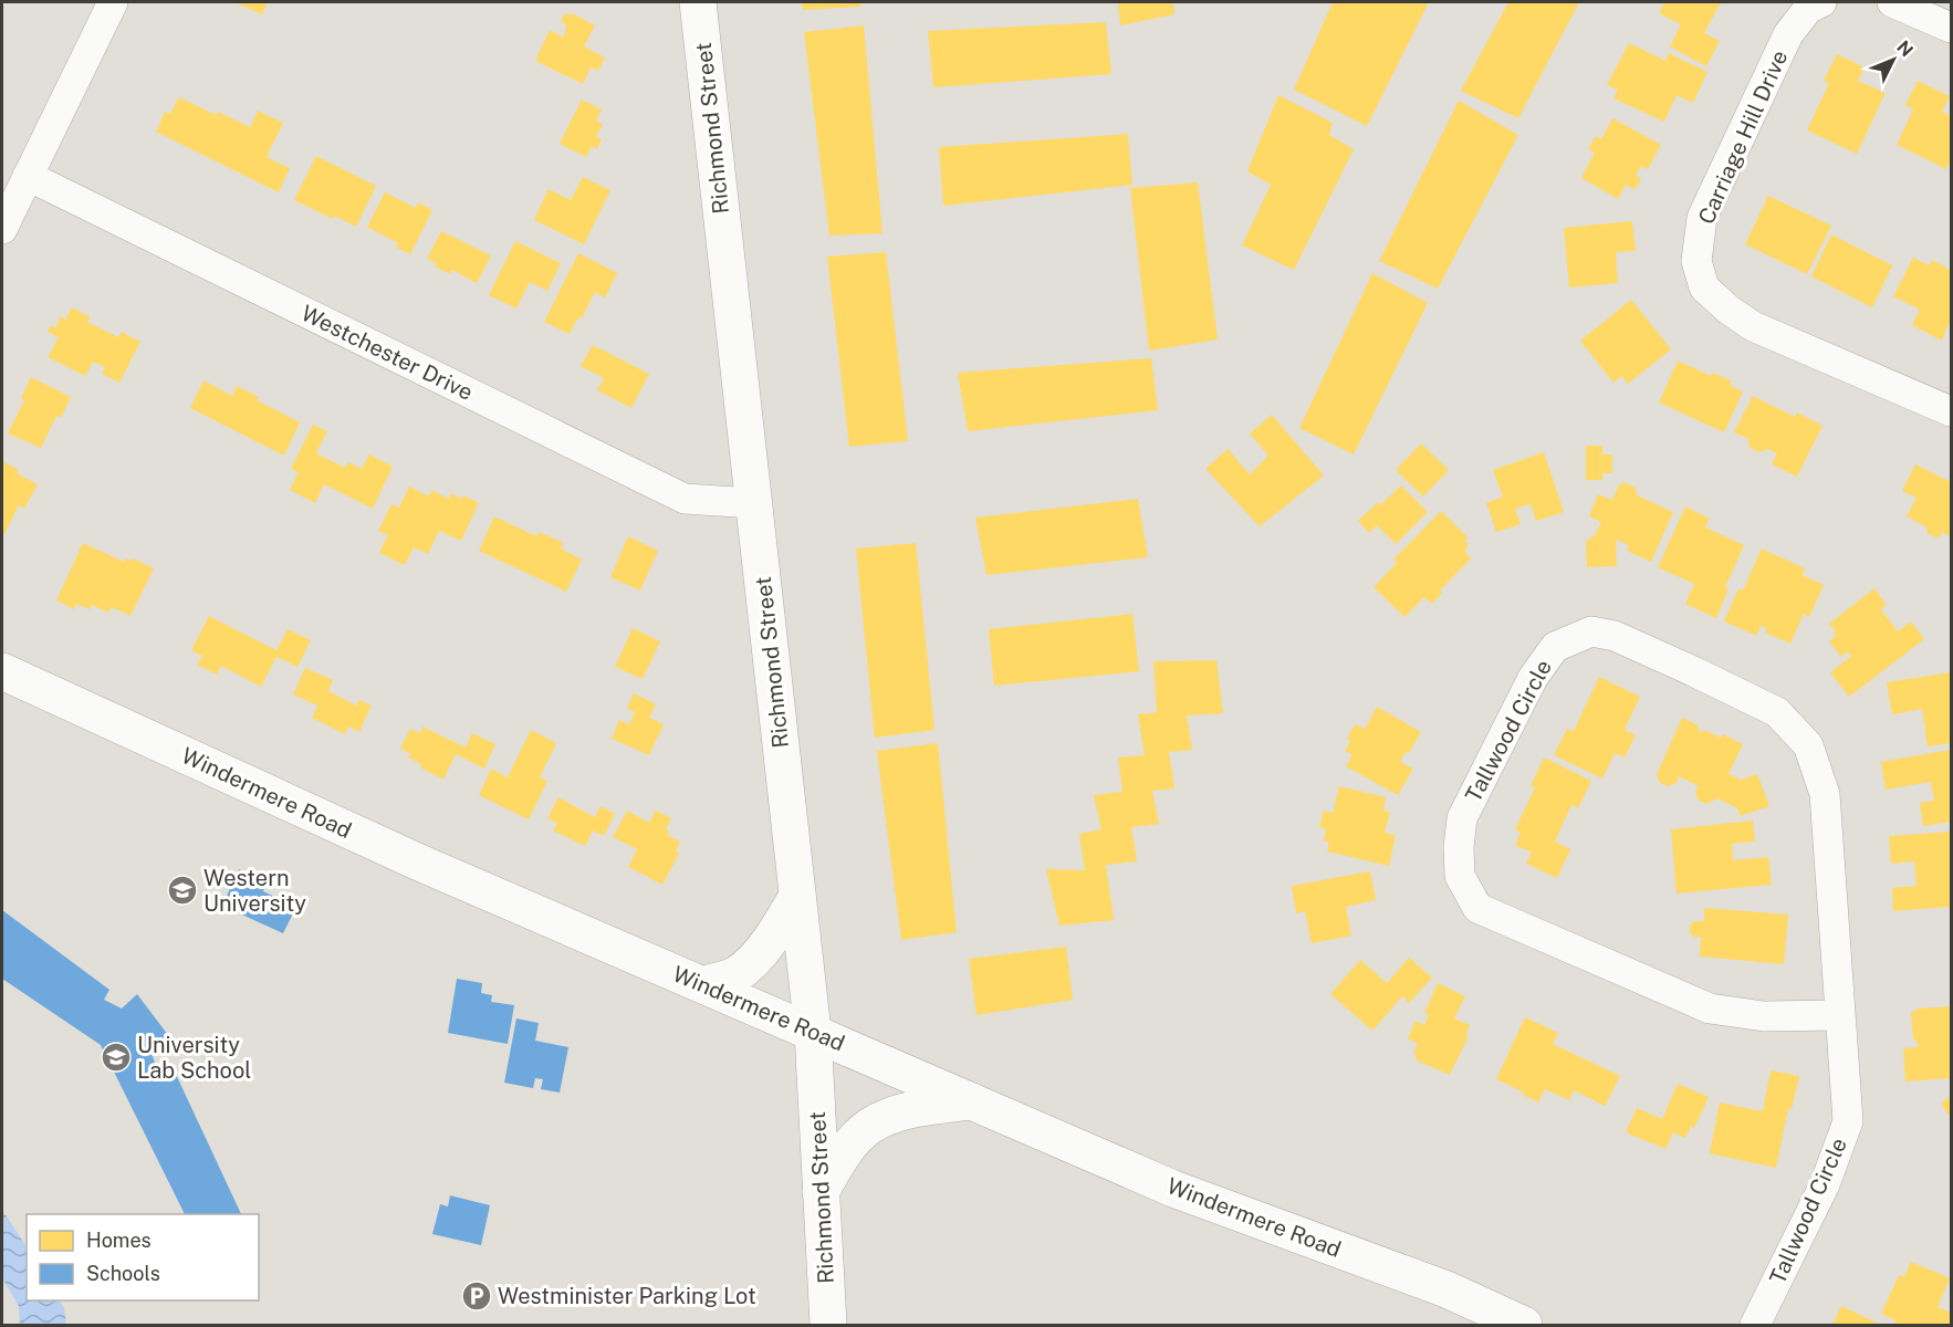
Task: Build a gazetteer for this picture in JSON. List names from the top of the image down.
{
  "streets": {
    "main road": ["Richmond Street", "Windermere Road"],
    "street": ["Carriage Hill Drive", "Westchester Drive", "Tallwood Circle"]
  },
  "crossings": [
    ["Richmond Street", "Westchester Drive"],
    ["Richmond Street", "Windermere Road"]
  ],
  "places": {
    "school or university": ["Western University", "University Lab School"],
    "parking": ["Westminister Parking Lot"]
  },
  "legend": ["Homes", "Schools"],
  "north": "top right"
}
